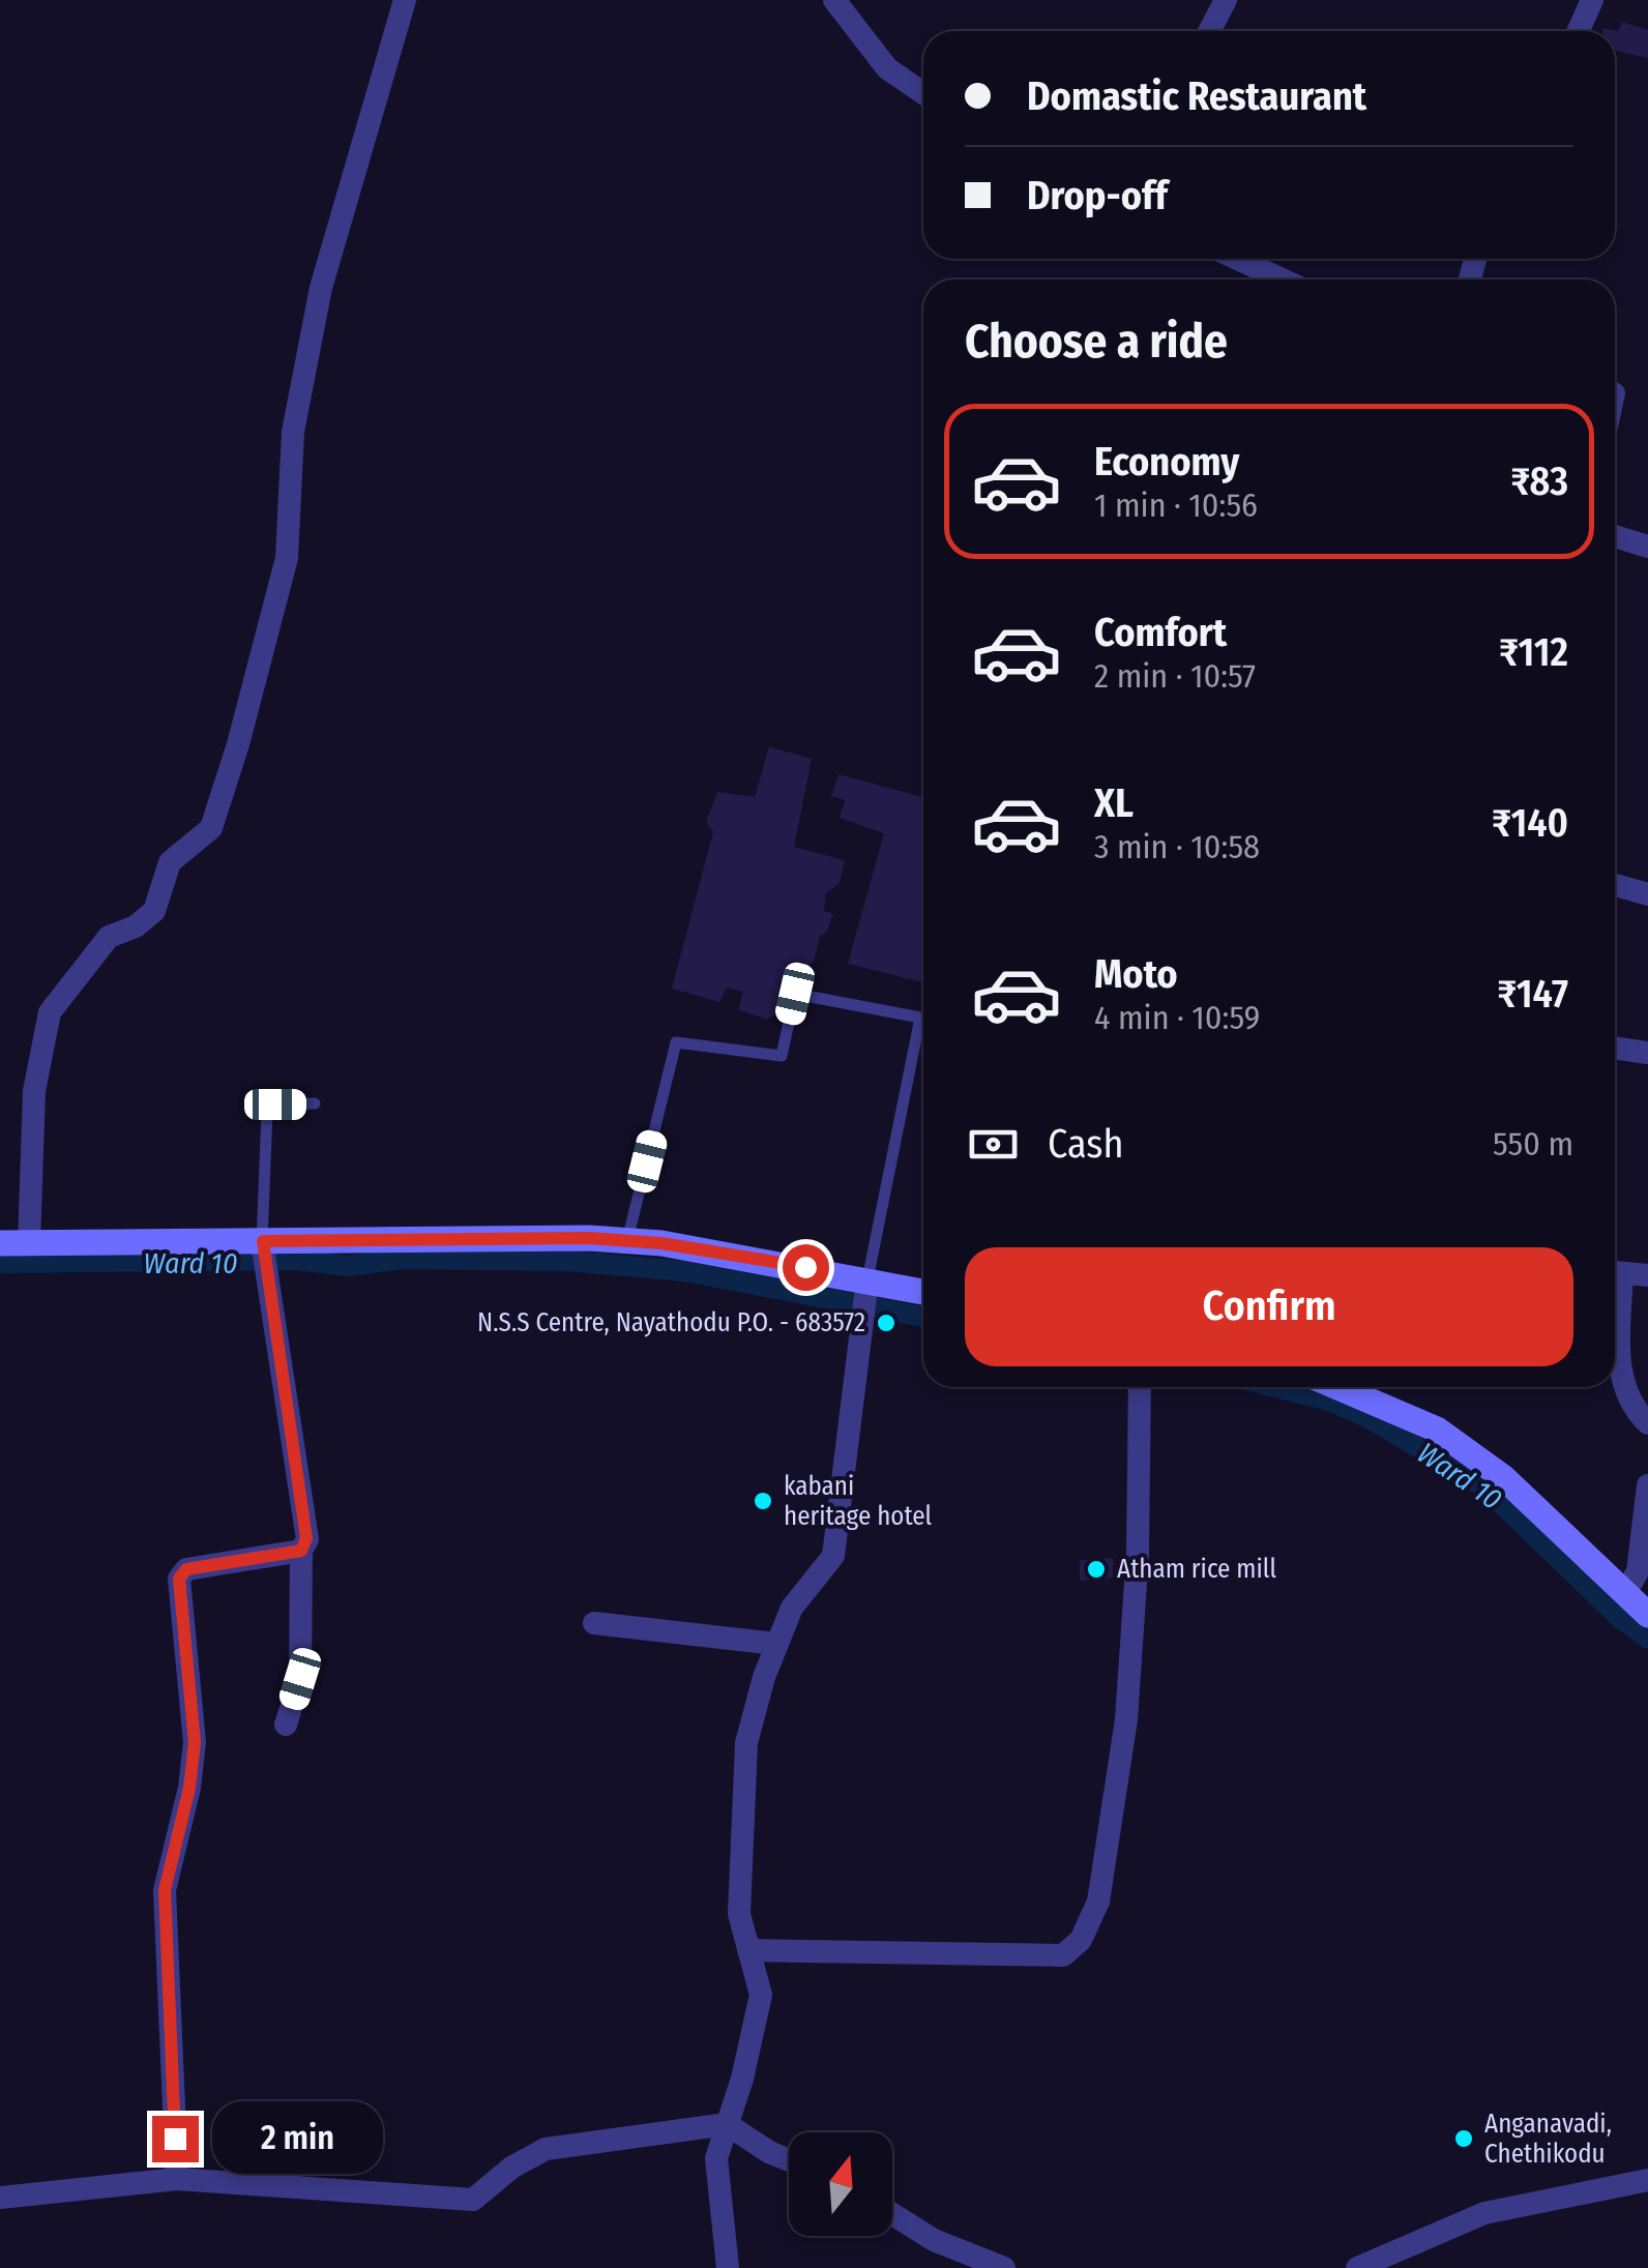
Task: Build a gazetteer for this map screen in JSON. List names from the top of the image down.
{
  "water": ["Ward 10"],
  "places": [
    "N.S.S Centre, Nayathodu P.O. - 683572",
    "kabani heritage hotel",
    "Atham rice mill",
    "Anganavadi, Chethikodu"
  ],
  "north": "top",
  "page": {
    "banner": ["Domastic Restaurant", "Drop-off"],
    "heading": "Choose a ride",
    "list": [
      {
        "name": "Economy",
        "note": "1 min · 10:56",
        "value": "₹83"
      },
      {
        "name": "Comfort",
        "note": "2 min · 10:57",
        "value": "₹112"
      },
      {
        "name": "XL",
        "note": "3 min · 10:58",
        "value": "₹140"
      },
      {
        "name": "Moto",
        "note": "4 min · 10:59",
        "value": "₹147"
      }
    ],
    "pay": ["Cash", "550 m"],
    "buttons": "Confirm",
    "bubble": "2 min"
  }
}
